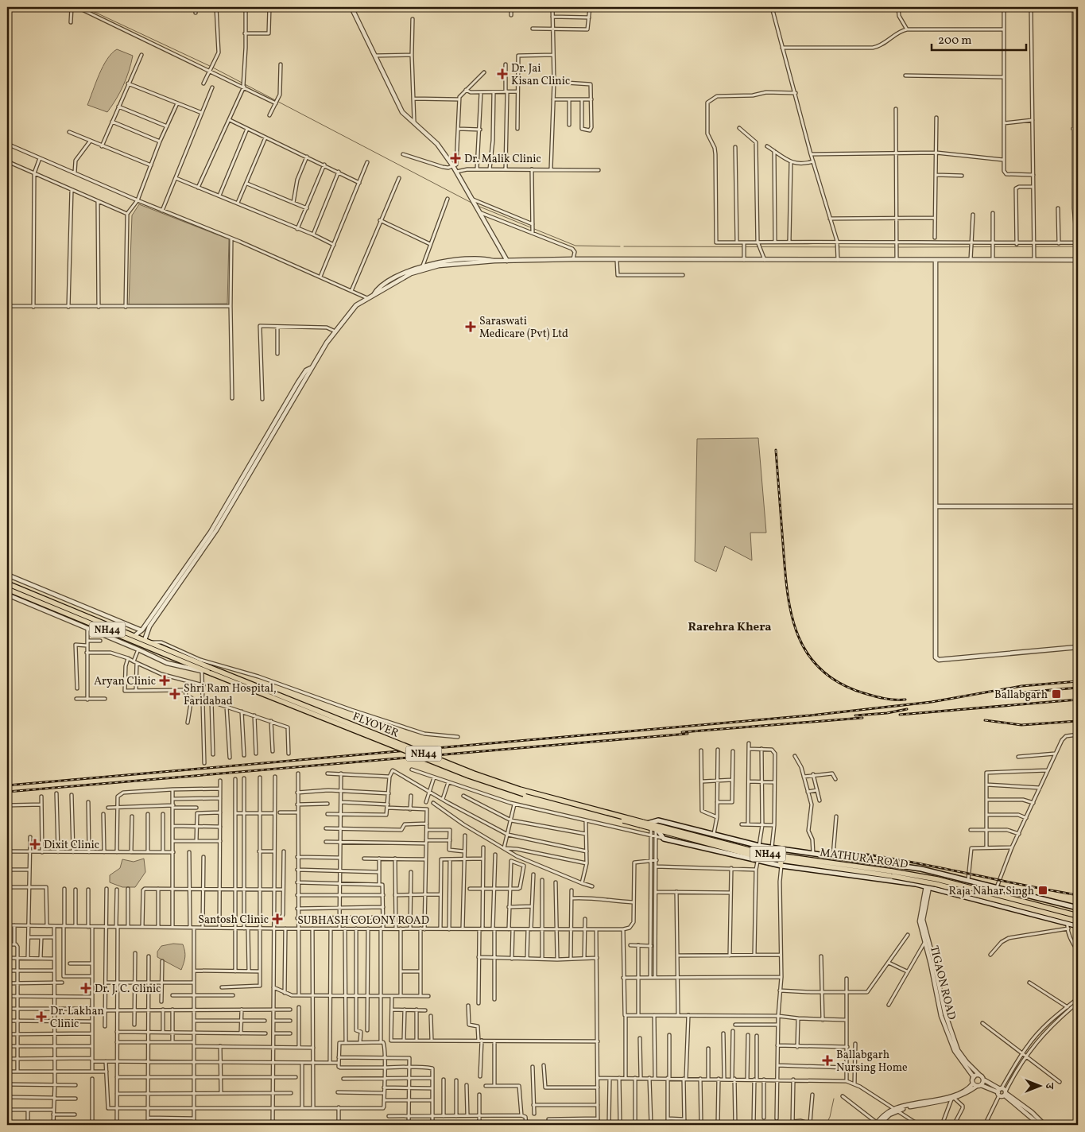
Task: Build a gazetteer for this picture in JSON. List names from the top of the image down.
{
  "streets": {
    "highway": ["NH44", "FLYOVER", "MATHURA ROAD"],
    "street": ["SUBHASH COLONY ROAD", "TIGAON ROAD"]
  },
  "crossings": [
    ["NH44", "FLYOVER"],
    ["FLYOVER", "MATHURA ROAD"]
  ],
  "districts": ["Rarehra Khera"],
  "places": {
    "health": [
      "Dr. Jai Kisan Clinic",
      "Dr. Malik Clinic",
      "Saraswati Medicare (Pvt) Ltd",
      "Aryan Clinic",
      "Shri Ram Hospital, Faridabad",
      "Dixit Clinic",
      "Santosh Clinic",
      "Dr. J. C. Clinic",
      "Dr. Lakhan Clinic",
      "Ballabgarh Nursing Home"
    ],
    "transit": ["Ballabgarh", "Raja Nahar Singh"]
  },
  "scale_bar": "200 m",
  "north": "right"
}
